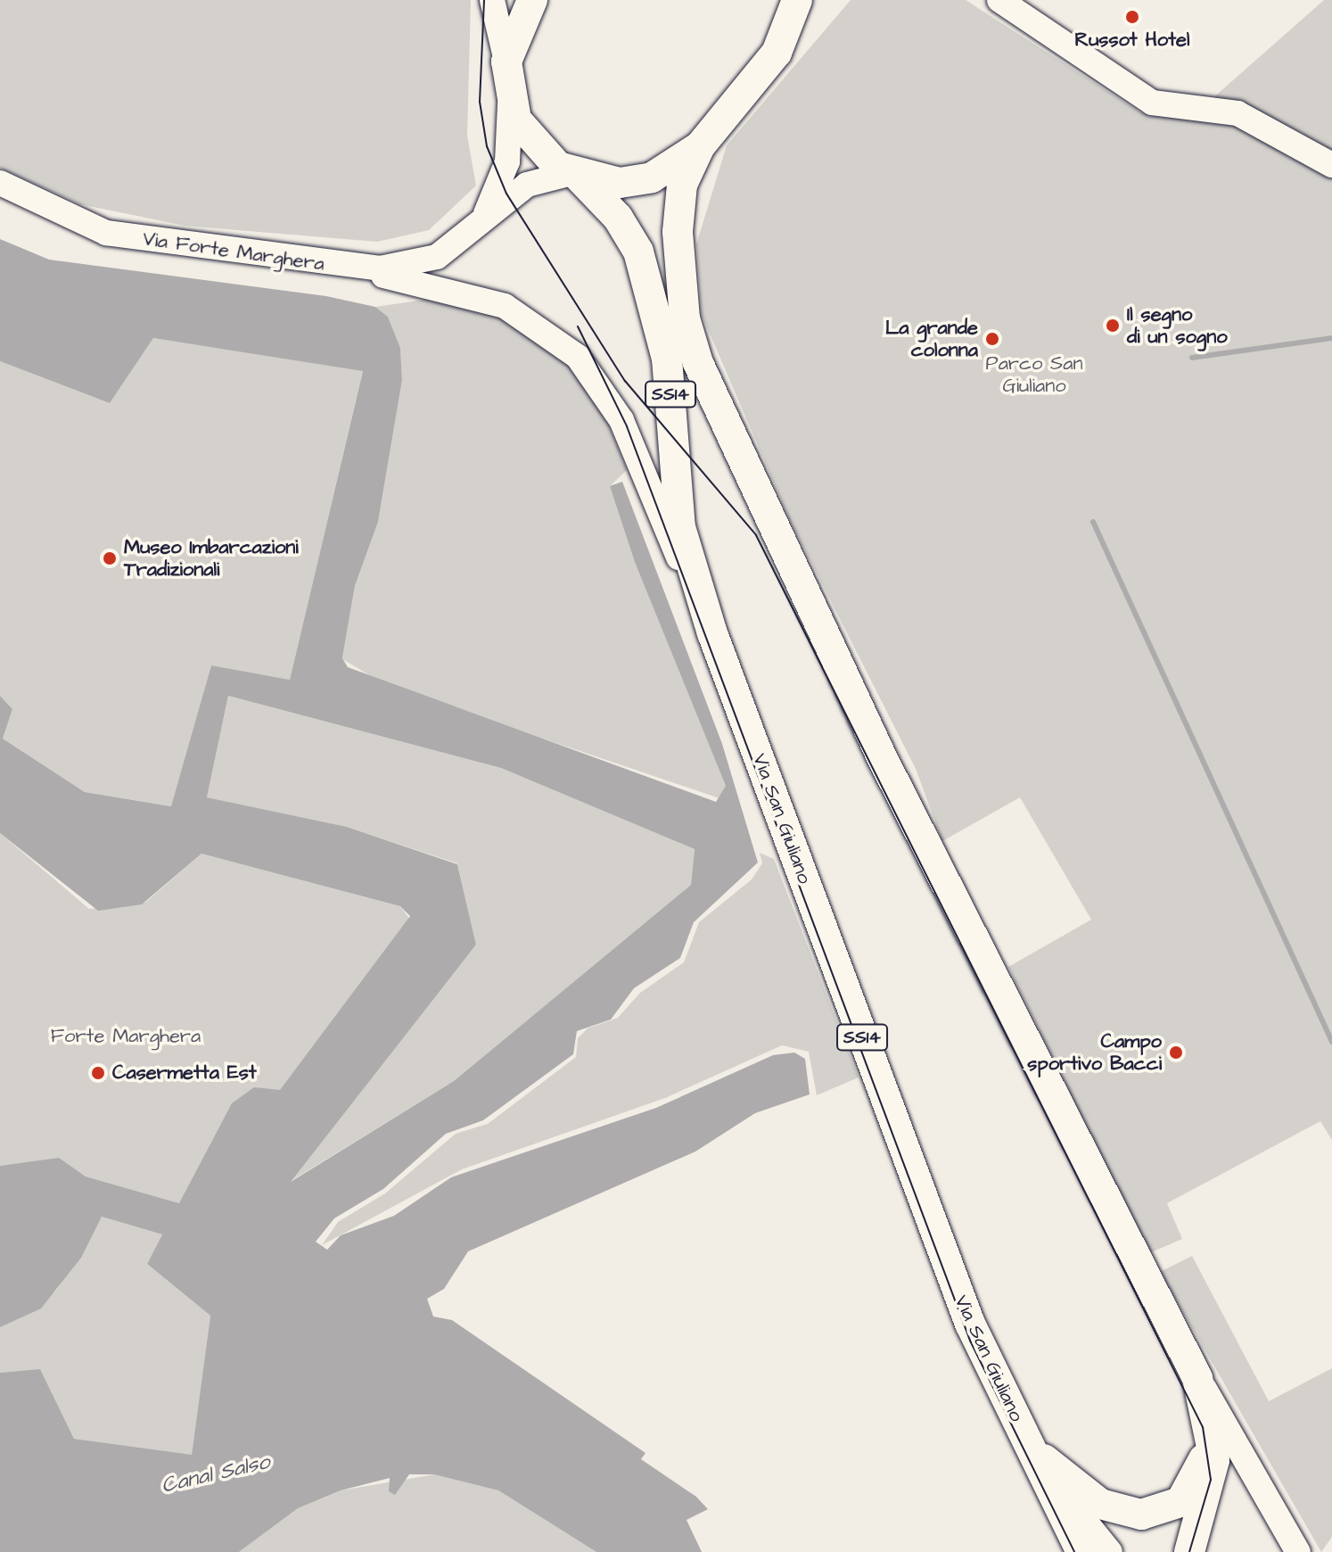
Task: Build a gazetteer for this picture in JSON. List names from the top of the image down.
{
  "streets": {
    "main road": ["SS14", "Via San Giuliano"],
    "street": ["Via Forte Marghera"]
  },
  "crossings": [
    ["Via Forte Marghera", "Via San Giuliano"],
    ["SS14", "Via San Giuliano"]
  ],
  "water": ["Canal Salso"],
  "parks": ["Parco San Giuliano", "Forte Marghera"],
  "places": [
    "Russot Hotel",
    "Il segno di un sogno",
    "La grande colonna",
    "Museo Imbarcazioni Tradizionali",
    "Campo sportivo Bacci",
    "Casermetta Est"
  ]
}
